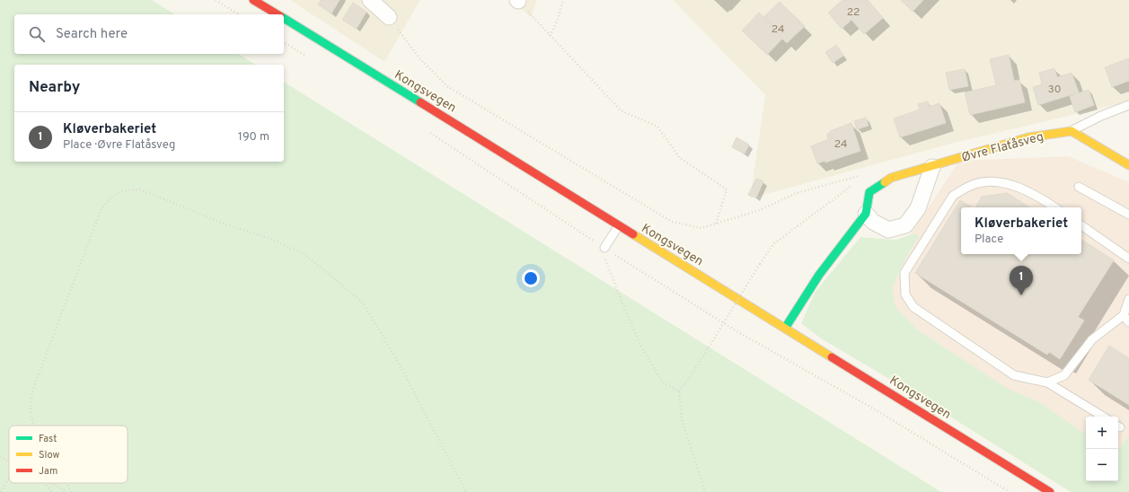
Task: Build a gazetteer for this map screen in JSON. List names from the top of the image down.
{
  "streets": {
    "main road": ["Kongsvegen", "Øvre Flatåsveg"]
  },
  "crossings": [
    ["Kongsvegen", "Øvre Flatåsveg"]
  ],
  "house_numbers": [
    "22",
    "24",
    "30",
    "24"
  ],
  "legend": ["Fast", "Slow", "Jam"],
  "page": {
    "search": "Search here",
    "heading": "Nearby",
    "list": [
      {
        "mark": "1",
        "name": "Kløverbakeriet",
        "note": "Place · Øvre Flatåsveg",
        "value": "190 m"
      }
    ],
    "popup": ["Kløverbakeriet", "Place"],
    "pins": "1",
    "map_buttons": ["+", "−"]
  }
}
